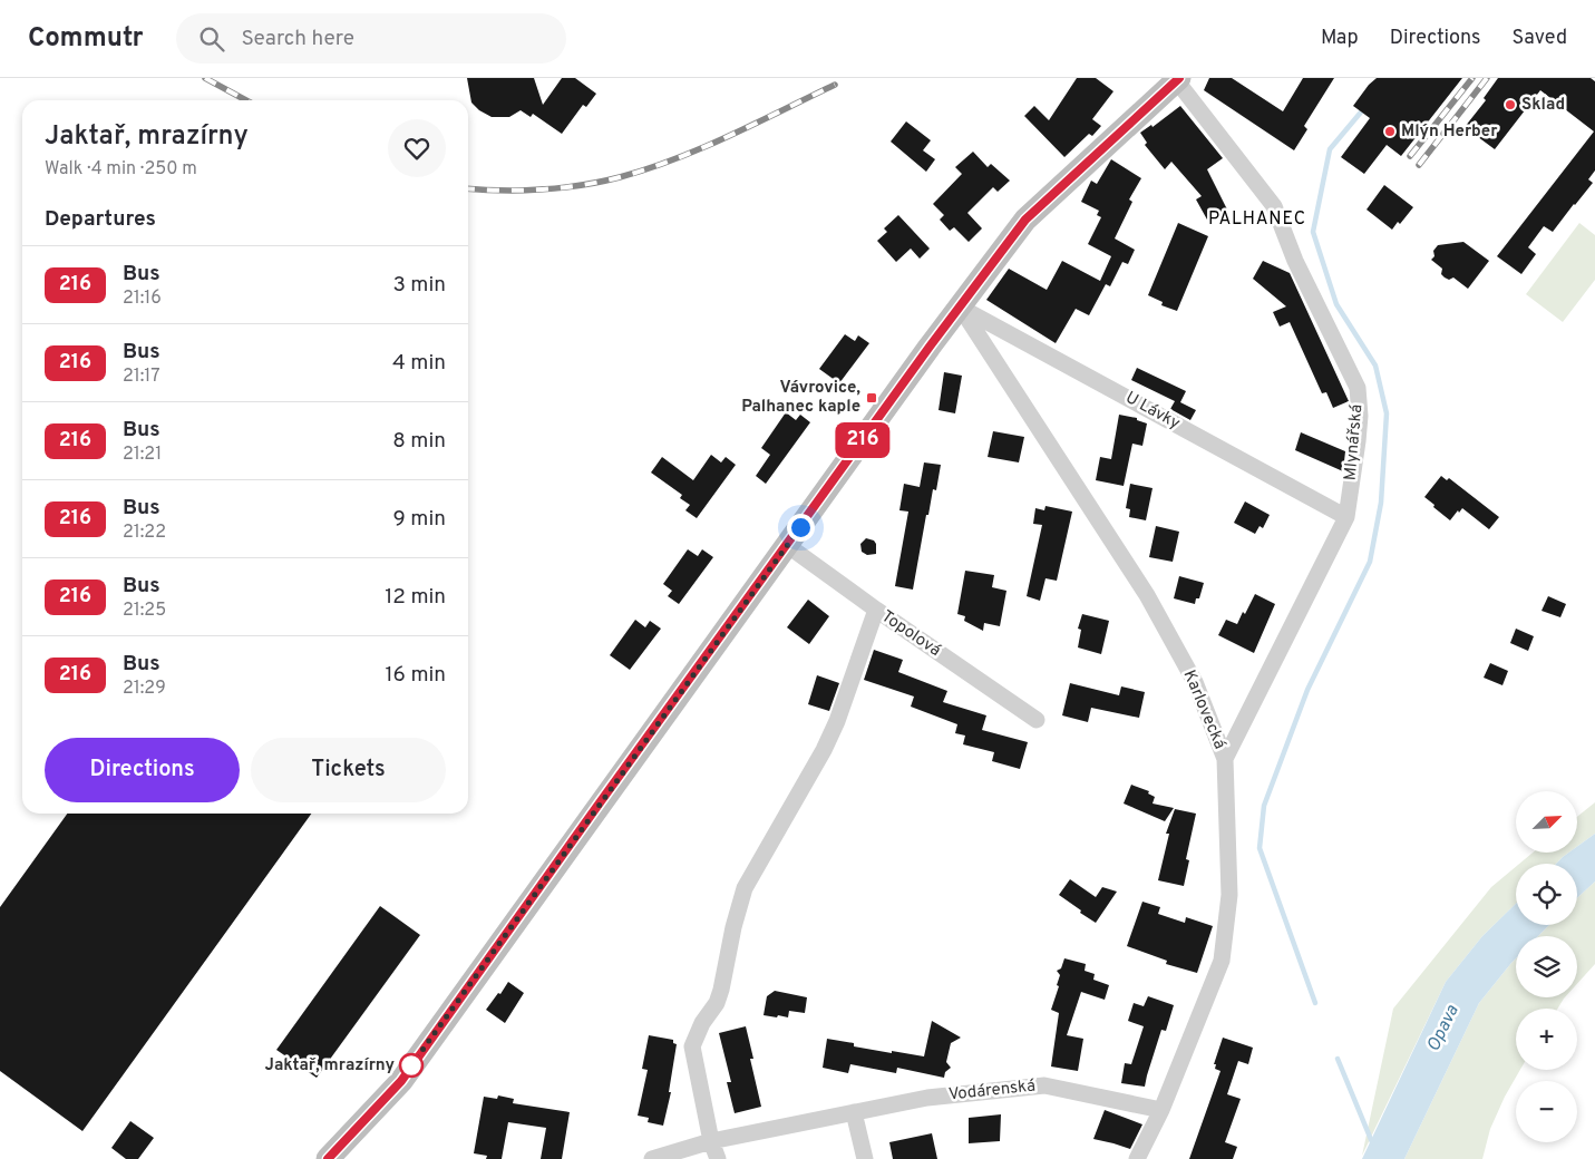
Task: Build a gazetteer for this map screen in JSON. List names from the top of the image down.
{
  "streets": {
    "street": [
      "U Lávky",
      "Mlynářská",
      "Topolová",
      "Karlovecká",
      "Vodárenská"
    ]
  },
  "crossings": [
    ["U Lávky", "Mlynářská"],
    ["U Lávky", "Karlovecká"],
    ["Mlynářská", "Karlovecká"],
    ["Karlovecká", "Vodárenská"]
  ],
  "districts": ["PALHANEC"],
  "water": ["Opava"],
  "places": {
    "other": ["Sklad", "Mlýn Herber", "Jaktař, mrazírny"],
    "transit": ["Vávrovice, Palhanec kaple"]
  },
  "lines": ["bus line 216"],
  "north": "top right",
  "page": {
    "header": "Commutr",
    "search": "Search here",
    "nav": ["Map", "Directions", "Saved"],
    "on_map": "216",
    "heading": [
      ["Jaktař, mrazírny", "Walk · 4 min · 250 m"],
      "Departures"
    ],
    "list": [
      {
        "mark": "216",
        "name": "Bus",
        "note": "21:16",
        "value": "3 min"
      },
      {
        "mark": "216",
        "name": "Bus",
        "note": "21:17",
        "value": "4 min"
      },
      {
        "mark": "216",
        "name": "Bus",
        "note": "21:21",
        "value": "8 min"
      },
      {
        "mark": "216",
        "name": "Bus",
        "note": "21:22",
        "value": "9 min"
      },
      {
        "mark": "216",
        "name": "Bus",
        "note": "21:25",
        "value": "12 min"
      },
      {
        "mark": "216",
        "name": "Bus",
        "note": "21:29",
        "value": "16 min"
      }
    ],
    "buttons": ["Directions", "Tickets"],
    "map_buttons": ["+", "−"]
  }
}
